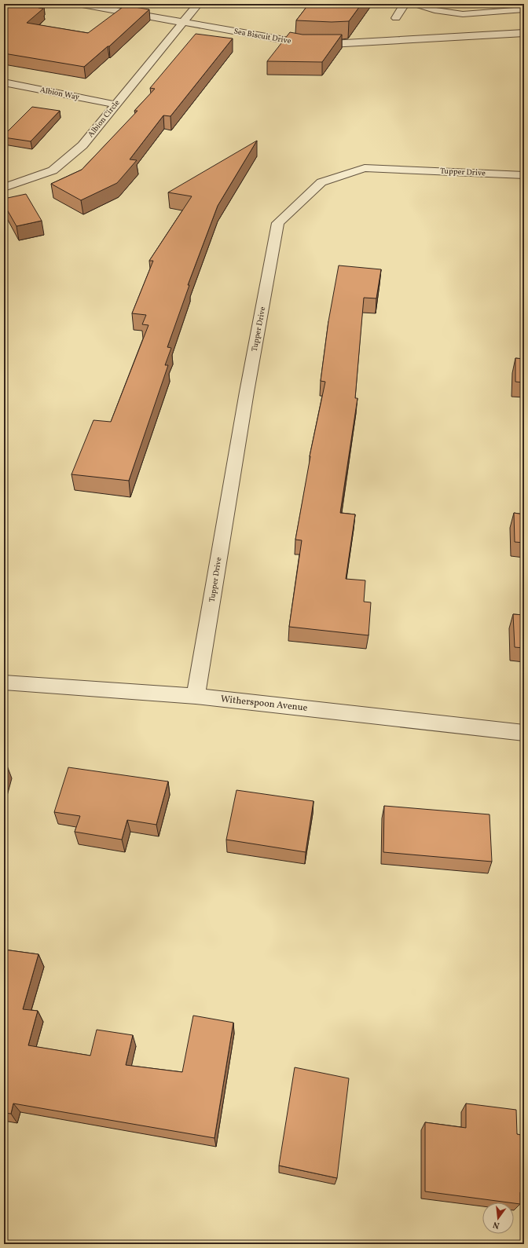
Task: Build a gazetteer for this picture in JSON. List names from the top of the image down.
{
  "streets": {
    "street": [
      "Sea Biscuit Drive",
      "Albion Way",
      "Albion Circle",
      "Tupper Drive",
      "Witherspoon Avenue"
    ]
  },
  "crossings": [
    ["Sea Biscuit Drive", "Albion Circle"],
    ["Albion Way", "Albion Circle"],
    ["Tupper Drive", "Witherspoon Avenue"]
  ],
  "north": "bottom"
}
